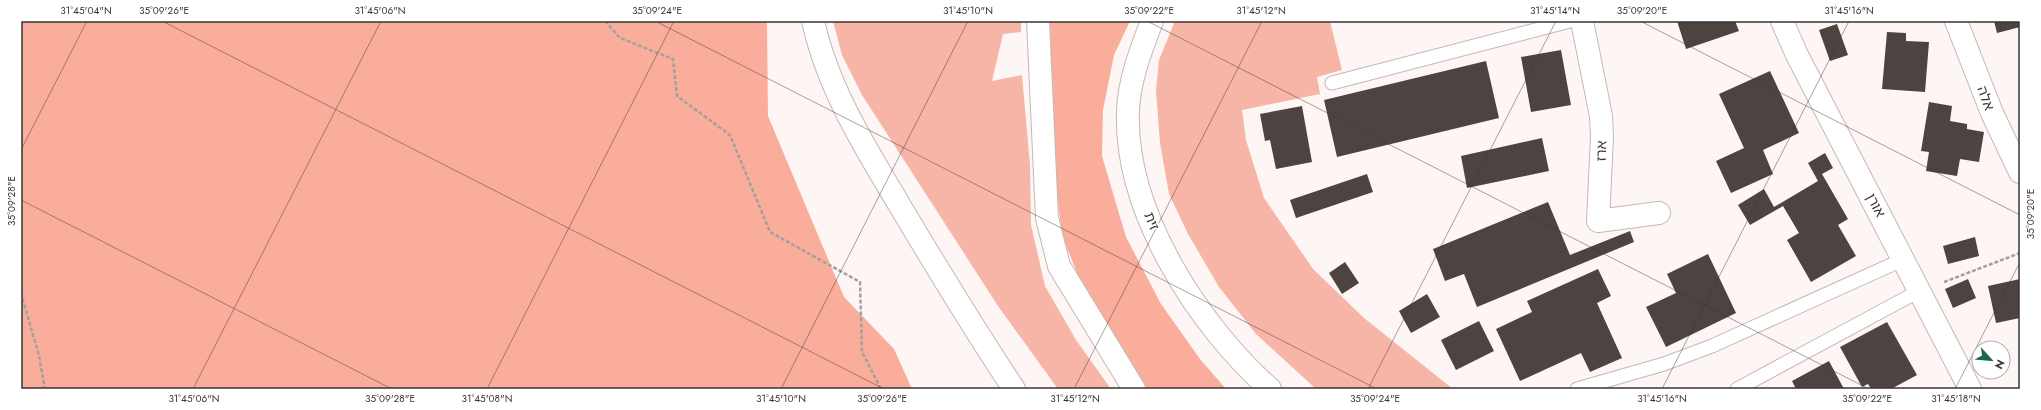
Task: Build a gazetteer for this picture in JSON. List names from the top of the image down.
{
  "streets": {
    "street": [
      "אלה",
      "ארז",
      "אורן",
      "זית"
    ]
  },
  "north": "bottom right",
  "coordinates": [
    "31°45'04\"N",
    "35°09'26\"E",
    "31°45'06\"N",
    "35°09'24\"E",
    "31°45'10\"N",
    "35°09'22\"E",
    "31°45'12\"N",
    "31°45'14\"N",
    "35°09'20\"E",
    "31°45'16\"N",
    "35°09'28\"E",
    "31°45'08\"N",
    "31°45'18\"N"
  ]
}
